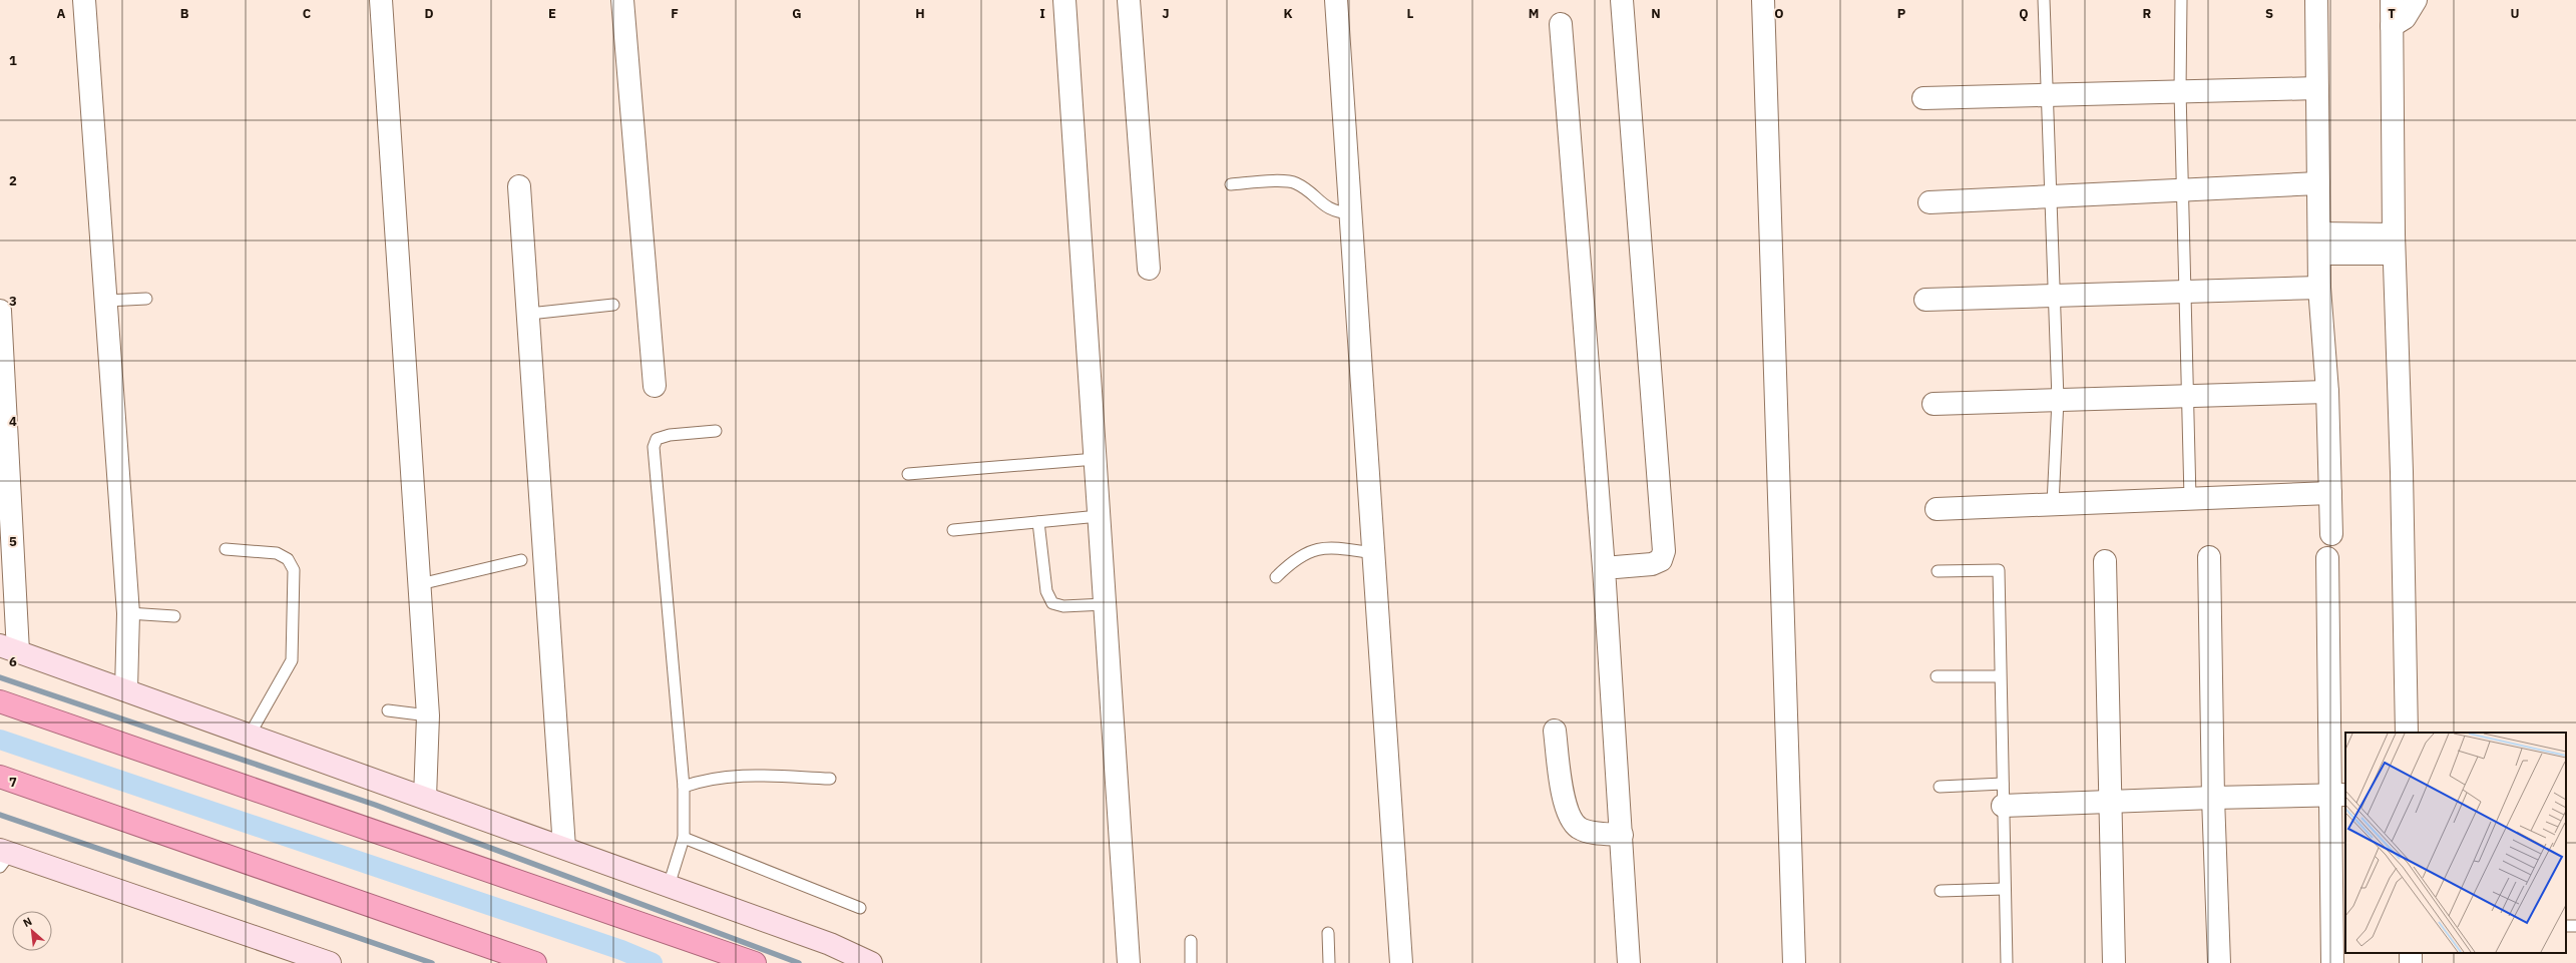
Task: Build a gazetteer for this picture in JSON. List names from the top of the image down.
{
  "north": "top left",
  "grid": {
    "columns": [
      "A",
      "B",
      "C",
      "D",
      "E",
      "F",
      "G",
      "H",
      "I",
      "J",
      "K",
      "L",
      "M",
      "N",
      "O",
      "P",
      "Q",
      "R",
      "S",
      "T",
      "U"
    ],
    "rows": [
      "1",
      "2",
      "3",
      "4",
      "5",
      "6",
      "7"
    ]
  }
}
